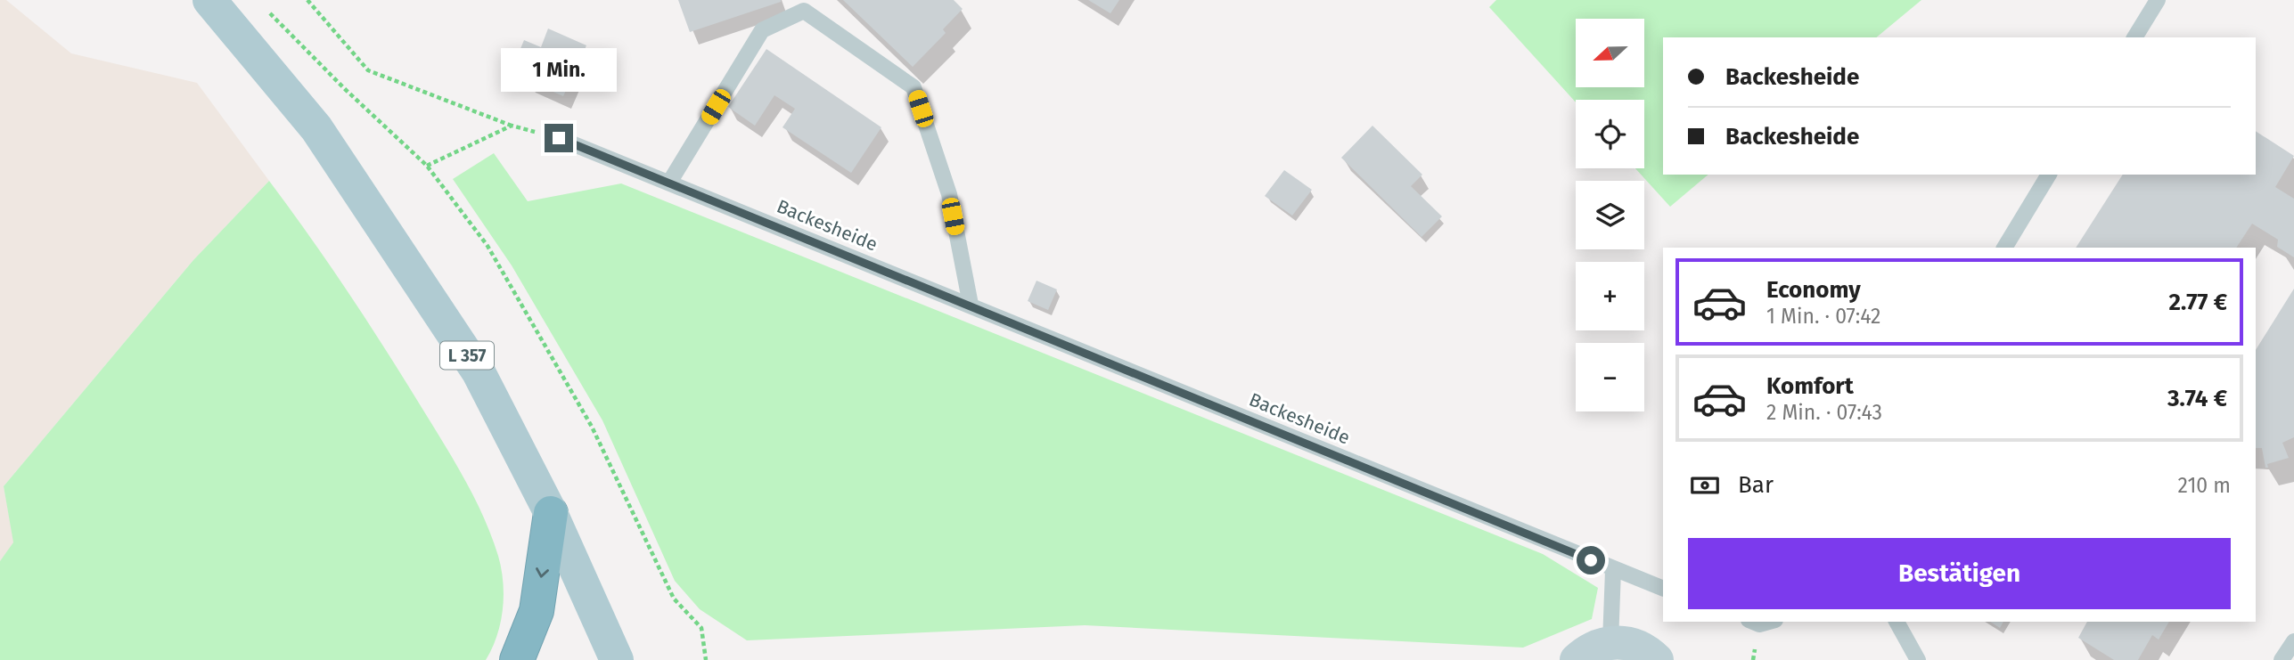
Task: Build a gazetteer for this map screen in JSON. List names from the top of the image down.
{
  "streets": {
    "main road": ["L 357"],
    "lane": ["Backesheide"]
  },
  "north": "left",
  "page": {
    "map_buttons": ["+", "−"],
    "banner": ["Backesheide", "Backesheide"],
    "bubble": "1 Min.",
    "list": [
      {
        "name": "Economy",
        "note": "1 Min. · 07:42",
        "value": "2.77 €"
      },
      {
        "name": "Komfort",
        "note": "2 Min. · 07:43",
        "value": "3.74 €"
      }
    ],
    "pay": ["Bar", "210 m"],
    "buttons": "Bestätigen"
  }
}
